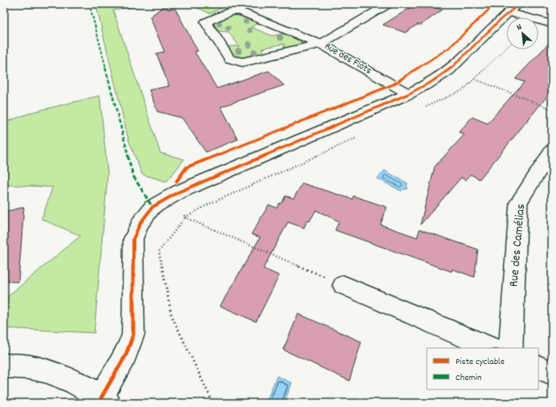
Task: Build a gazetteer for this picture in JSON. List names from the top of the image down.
{
  "streets": {
    "street": ["Rue des Flots", "Rue des Camélias"]
  },
  "legend": ["Piste cyclable", "Chemin"],
  "north": "top left"
}
